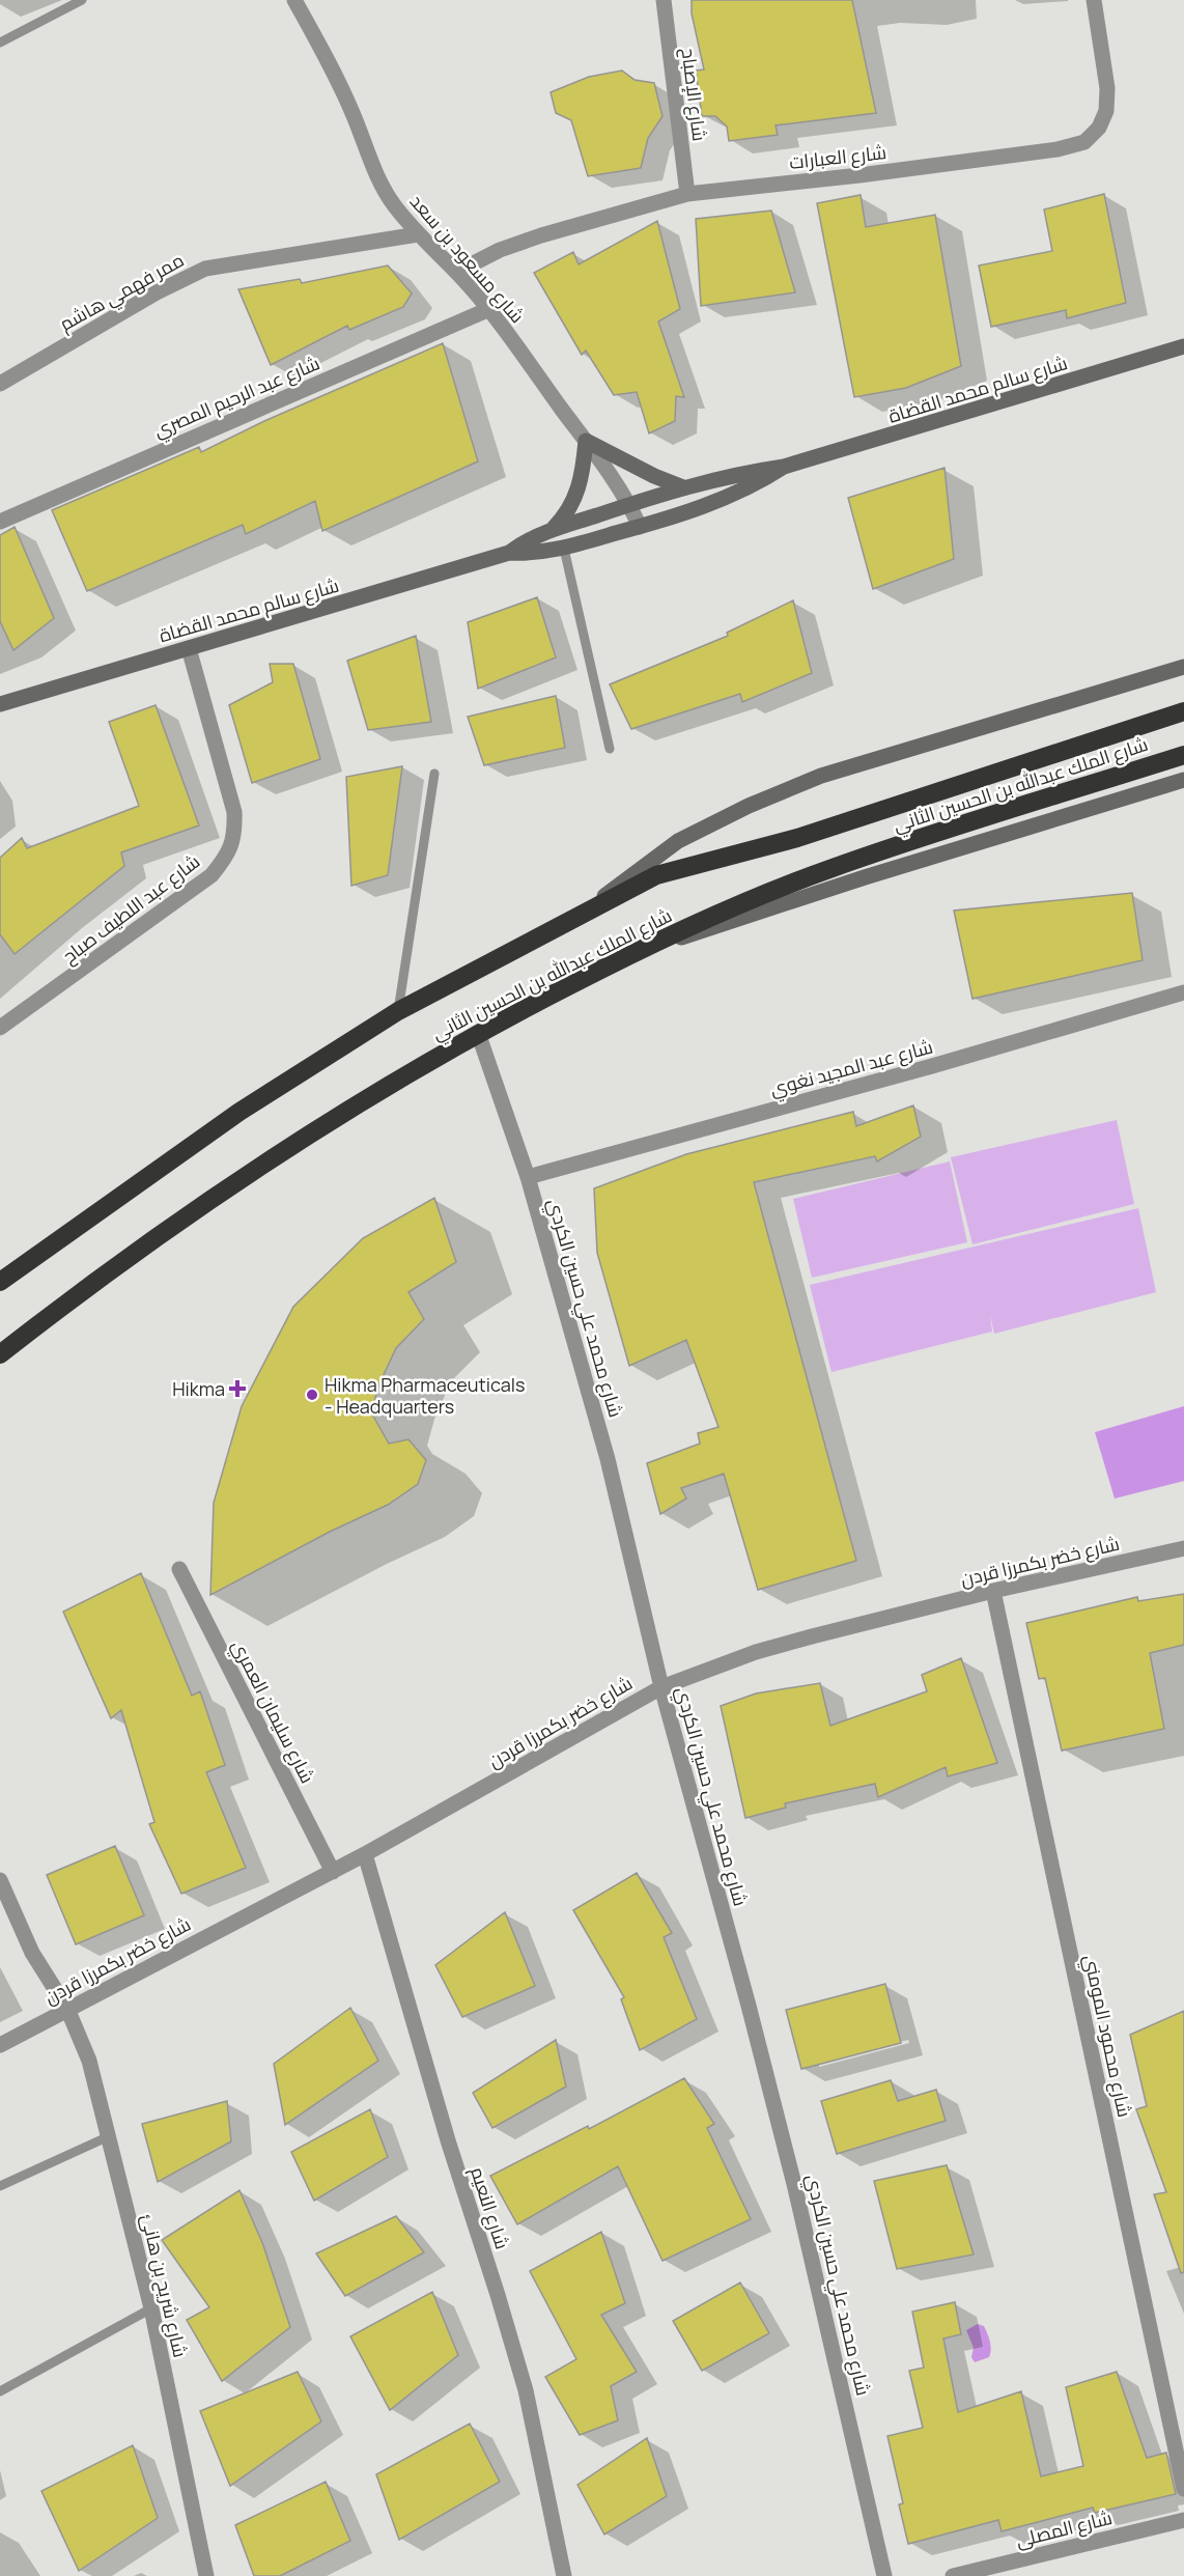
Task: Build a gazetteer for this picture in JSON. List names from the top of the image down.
{
  "streets": {
    "highway": ["شارع الملك عبدالله بن الحسين الثاني"],
    "street": [
      "شارع الإصباح",
      "شارع العبارات",
      "شارع مسعود بن سعد",
      "ممر فهمي هاشم",
      "شارع سالم محمد القضاة",
      "شارع عبد الرحيم المصري",
      "شارع عبد اللطيف صباح",
      "شارع عبد المجيد نغوي",
      "شارع محمد علي حسين الكردي",
      "شارع خضر بكمرزا قردن",
      "شارع سليمان العمري",
      "شارع محمود المومني",
      "شارع النعيم",
      "شارع شريح بن هانئ",
      "شارع المصلى"
    ]
  },
  "crossings": [
    ["شارع الإصباح", "شارع العبارات"],
    ["شارع العبارات", "شارع مسعود بن سعد"],
    ["شارع مسعود بن سعد", "ممر فهمي هاشم"],
    ["شارع مسعود بن سعد", "شارع سالم محمد القضاة"],
    ["شارع مسعود بن سعد", "شارع عبد الرحيم المصري"],
    ["شارع سالم محمد القضاة", "شارع عبد اللطيف صباح"],
    ["شارع الملك عبدالله بن الحسين الثاني", "شارع محمد علي حسين الكردي"],
    ["شارع عبد المجيد نغوي", "شارع محمد علي حسين الكردي"],
    ["شارع محمد علي حسين الكردي", "شارع خضر بكمرزا قردن"],
    ["شارع خضر بكمرزا قردن", "شارع سليمان العمري"],
    ["شارع خضر بكمرزا قردن", "شارع محمود المومني"],
    ["شارع خضر بكمرزا قردن", "شارع النعيم"],
    ["شارع خضر بكمرزا قردن", "شارع شريح بن هانئ"]
  ],
  "places": {
    "health": ["Hikma"],
    "other": ["Hikma Pharmaceuticals - Headquarters"]
  }
}
